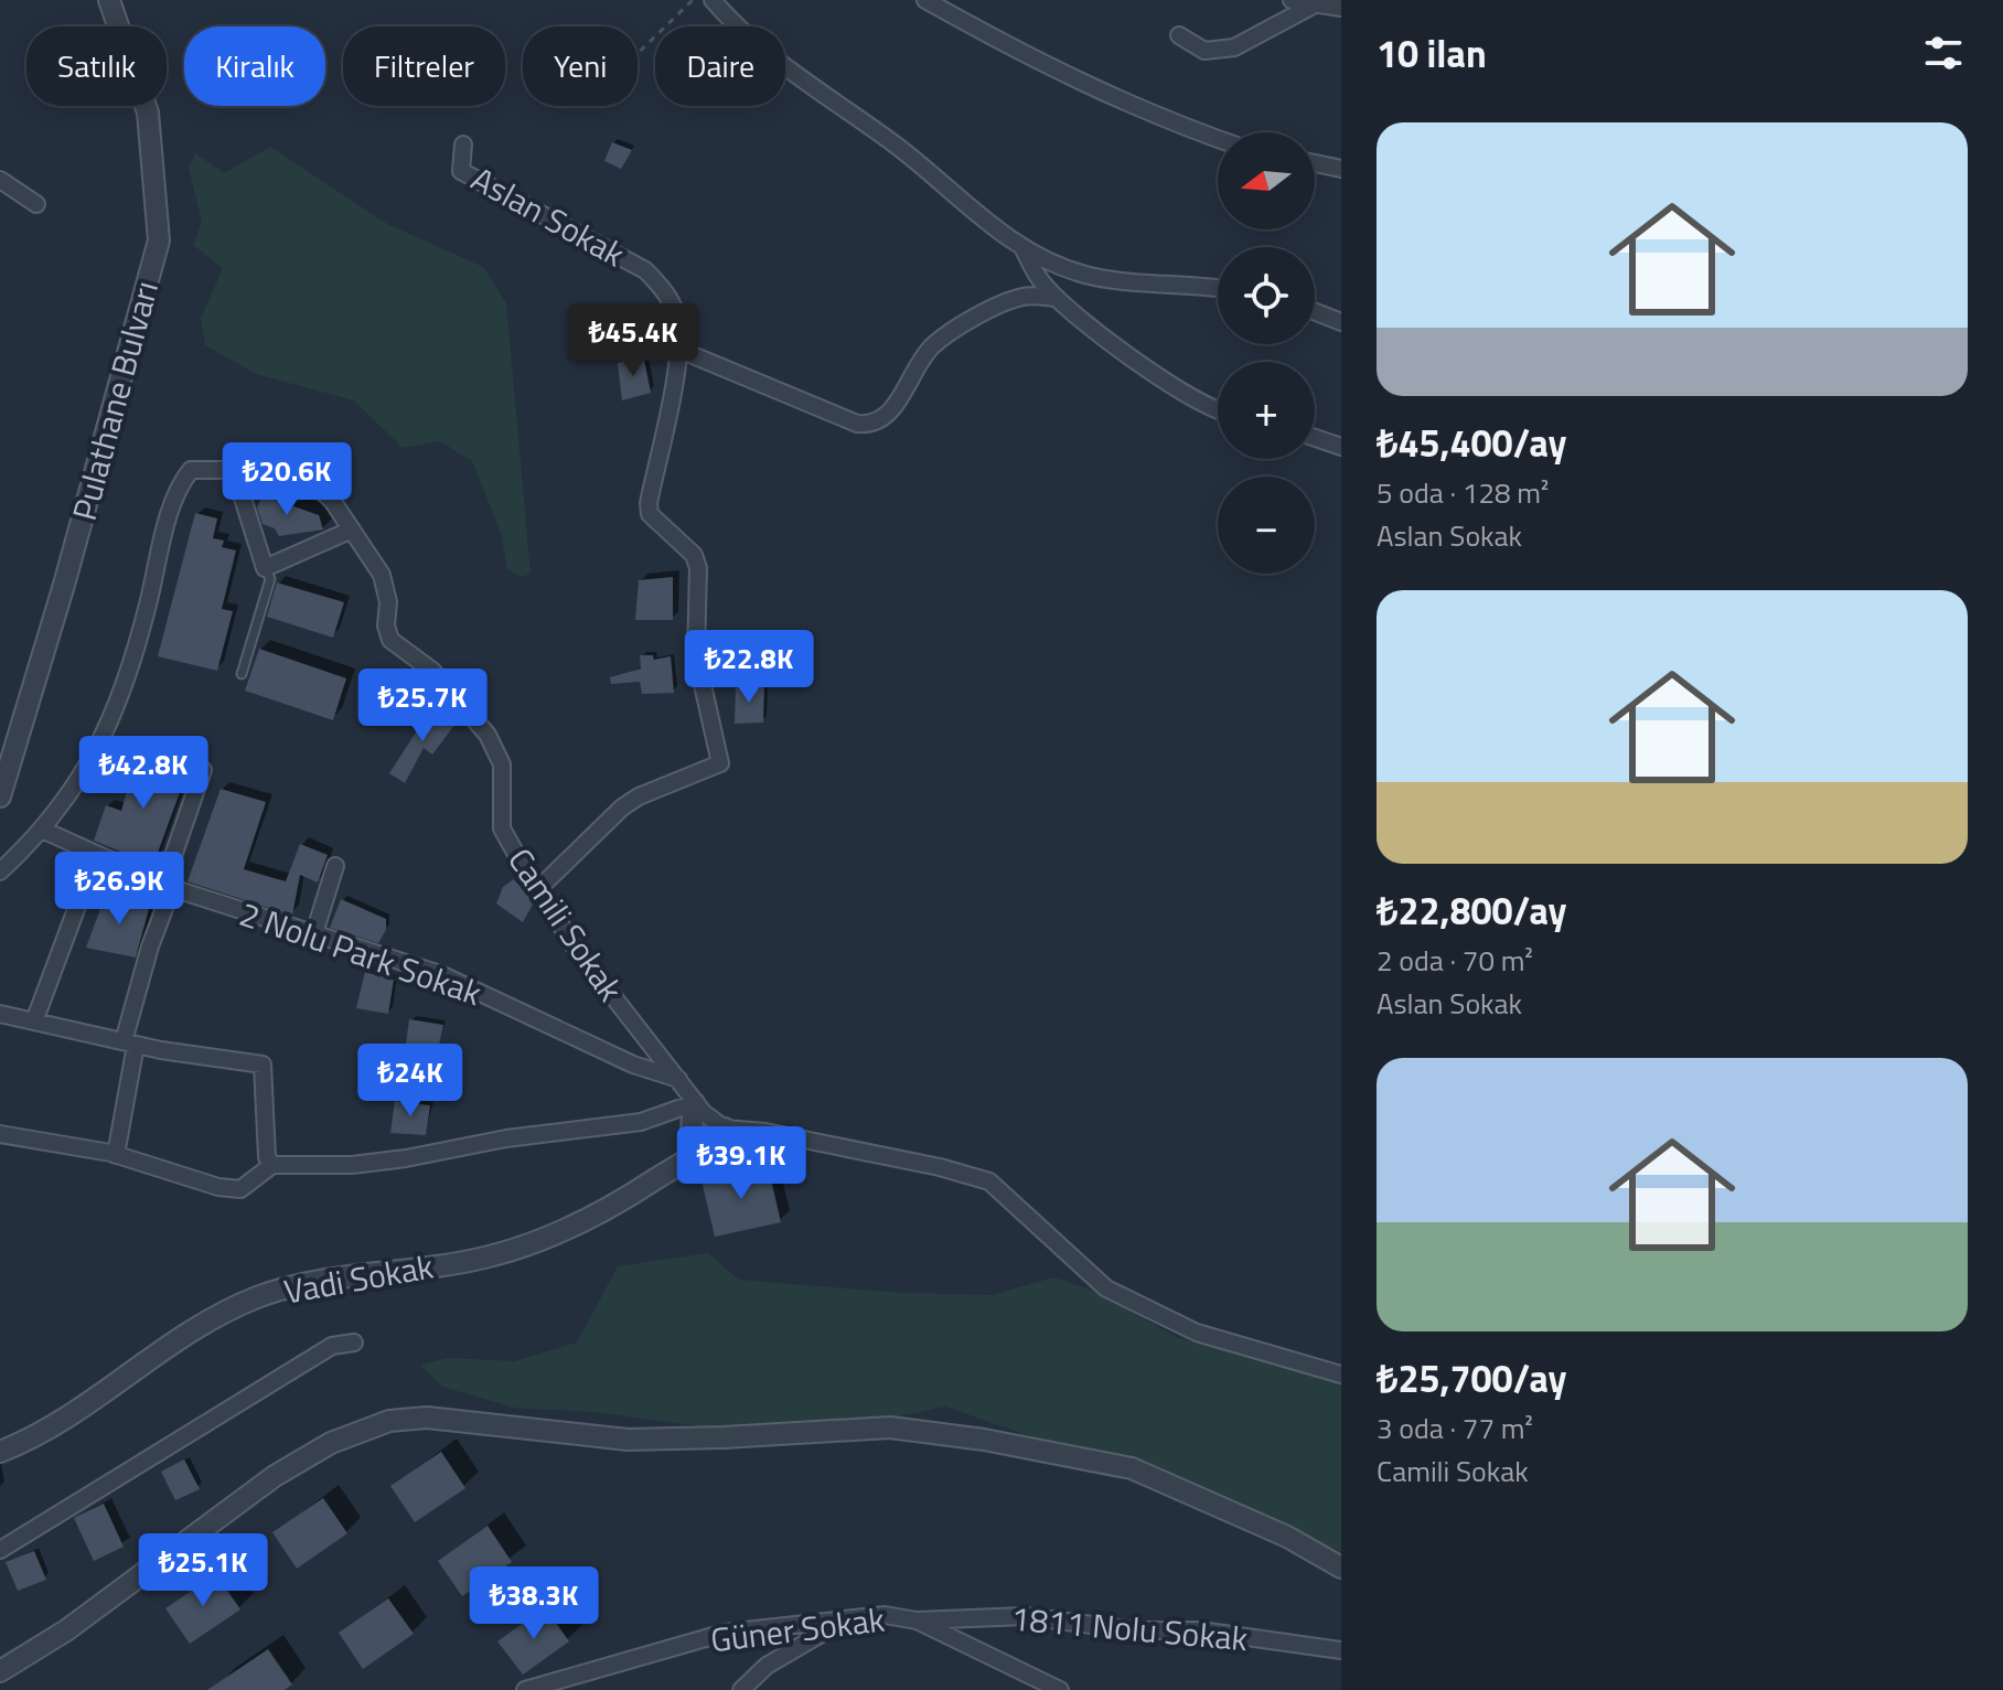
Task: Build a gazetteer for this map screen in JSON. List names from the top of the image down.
{
  "streets": {
    "street": [
      "Aslan Sokak",
      "Pulathane Bulvarı",
      "Camili Sokak",
      "2 Nolu Park Sokak",
      "Vadi Sokak",
      "1811 Nolu Sokak",
      "Güner Sokak"
    ]
  },
  "crossings": [
    ["Aslan Sokak", "Camili Sokak"],
    ["Camili Sokak", "2 Nolu Park Sokak"],
    ["Camili Sokak", "Vadi Sokak"],
    ["1811 Nolu Sokak", "Güner Sokak"]
  ],
  "north": "left",
  "page": {
    "heading": "10 ilan",
    "chip": [
      "Satılık",
      "Kiralık",
      "Filtreler",
      "Yeni",
      "Daire"
    ],
    "list": [
      {
        "name": "₺45,400/ay",
        "note": "5 oda · 128 m² · Aslan Sokak"
      },
      {
        "name": "₺22,800/ay",
        "note": "2 oda · 70 m² · Aslan Sokak"
      },
      {
        "name": "₺25,700/ay",
        "note": "3 oda · 77 m² · Camili Sokak"
      }
    ],
    "map_buttons": ["+", "−"],
    "price": [
      "₺45.4K",
      "₺20.6K",
      "₺22.8K",
      "₺25.7K",
      "₺42.8K",
      "₺26.9K",
      "₺24K",
      "₺39.1K",
      "₺25.1K",
      "₺38.3K"
    ]
  }
}
